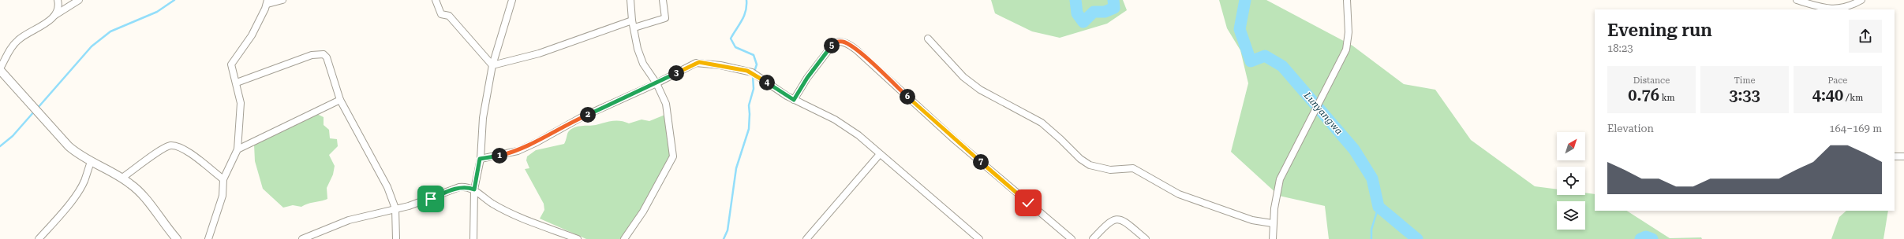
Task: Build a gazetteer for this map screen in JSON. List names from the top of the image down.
{
  "water": ["Lunyangwa"],
  "north": "top right",
  "page": {
    "heading": ["Evening run", "18:23"],
    "pins": [
      "5",
      "3",
      "4",
      "6",
      "2",
      "1",
      "7"
    ],
    "stats": [
      ["Distance", "0.76 km"],
      ["Time", "3:33"],
      ["Pace", "4:40 /km"]
    ],
    "chart": ["Elevation", "164–169 m"]
  }
}
